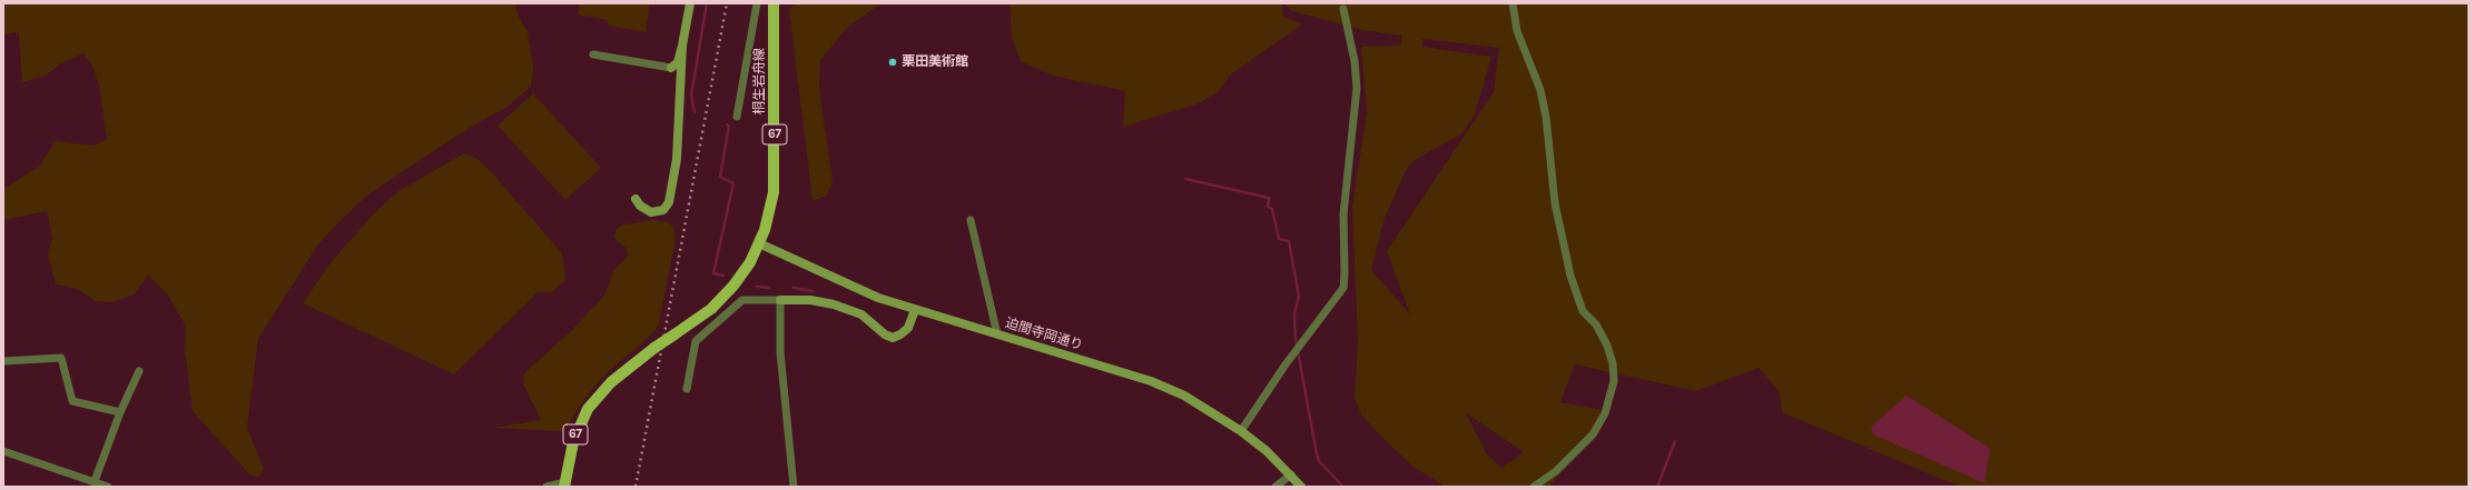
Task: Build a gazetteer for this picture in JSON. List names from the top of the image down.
{
  "streets": {
    "main road": ["桐生岩舟線", "67"],
    "street": ["迫間寺岡通り"]
  },
  "crossings": [
    ["桐生岩舟線", "迫間寺岡通り"]
  ],
  "places": ["栗田美術館"]
}
